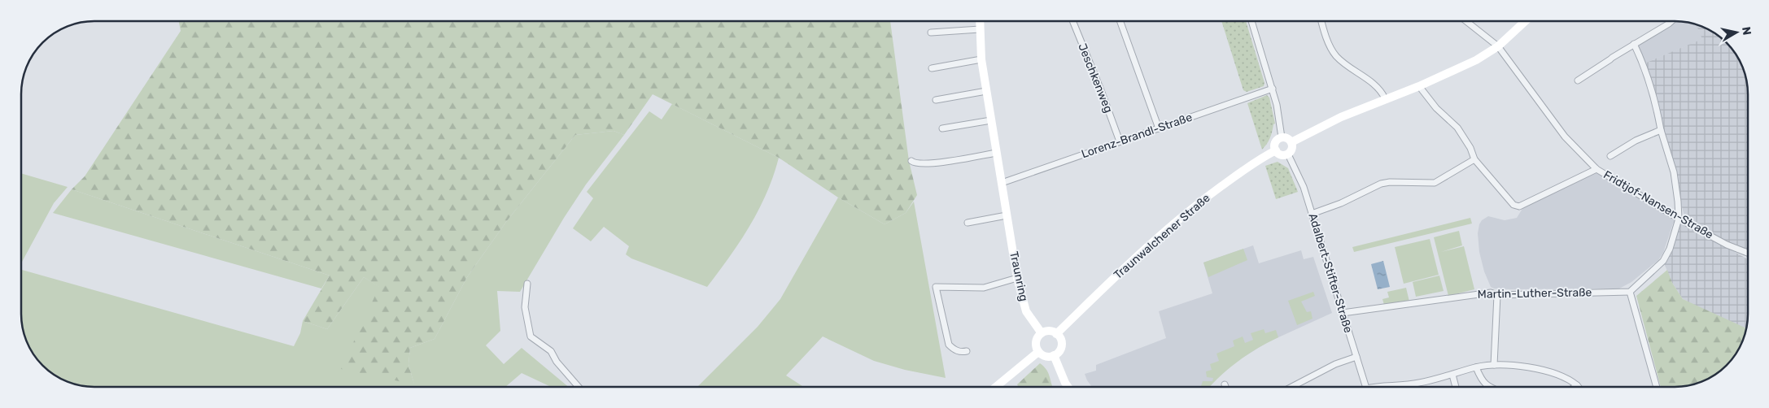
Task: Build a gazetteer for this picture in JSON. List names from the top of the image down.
{
  "streets": {
    "main road": ["Traunwalchener Straße", "Traunring"],
    "street": [
      "Jeschkenweg",
      "Lorenz-Brandl-Straße",
      "Fridtjof-Nansen-Straße",
      "Adalbert-Stifter-Straße",
      "Martin-Luther-Straße"
    ]
  },
  "crossings": [
    ["Jeschkenweg", "Lorenz-Brandl-Straße"],
    ["Lorenz-Brandl-Straße", "Traunring"],
    ["Traunwalchener Straße", "Adalbert-Stifter-Straße"],
    ["Traunwalchener Straße", "Traunring"],
    ["Adalbert-Stifter-Straße", "Martin-Luther-Straße"]
  ],
  "north": "right"
}
